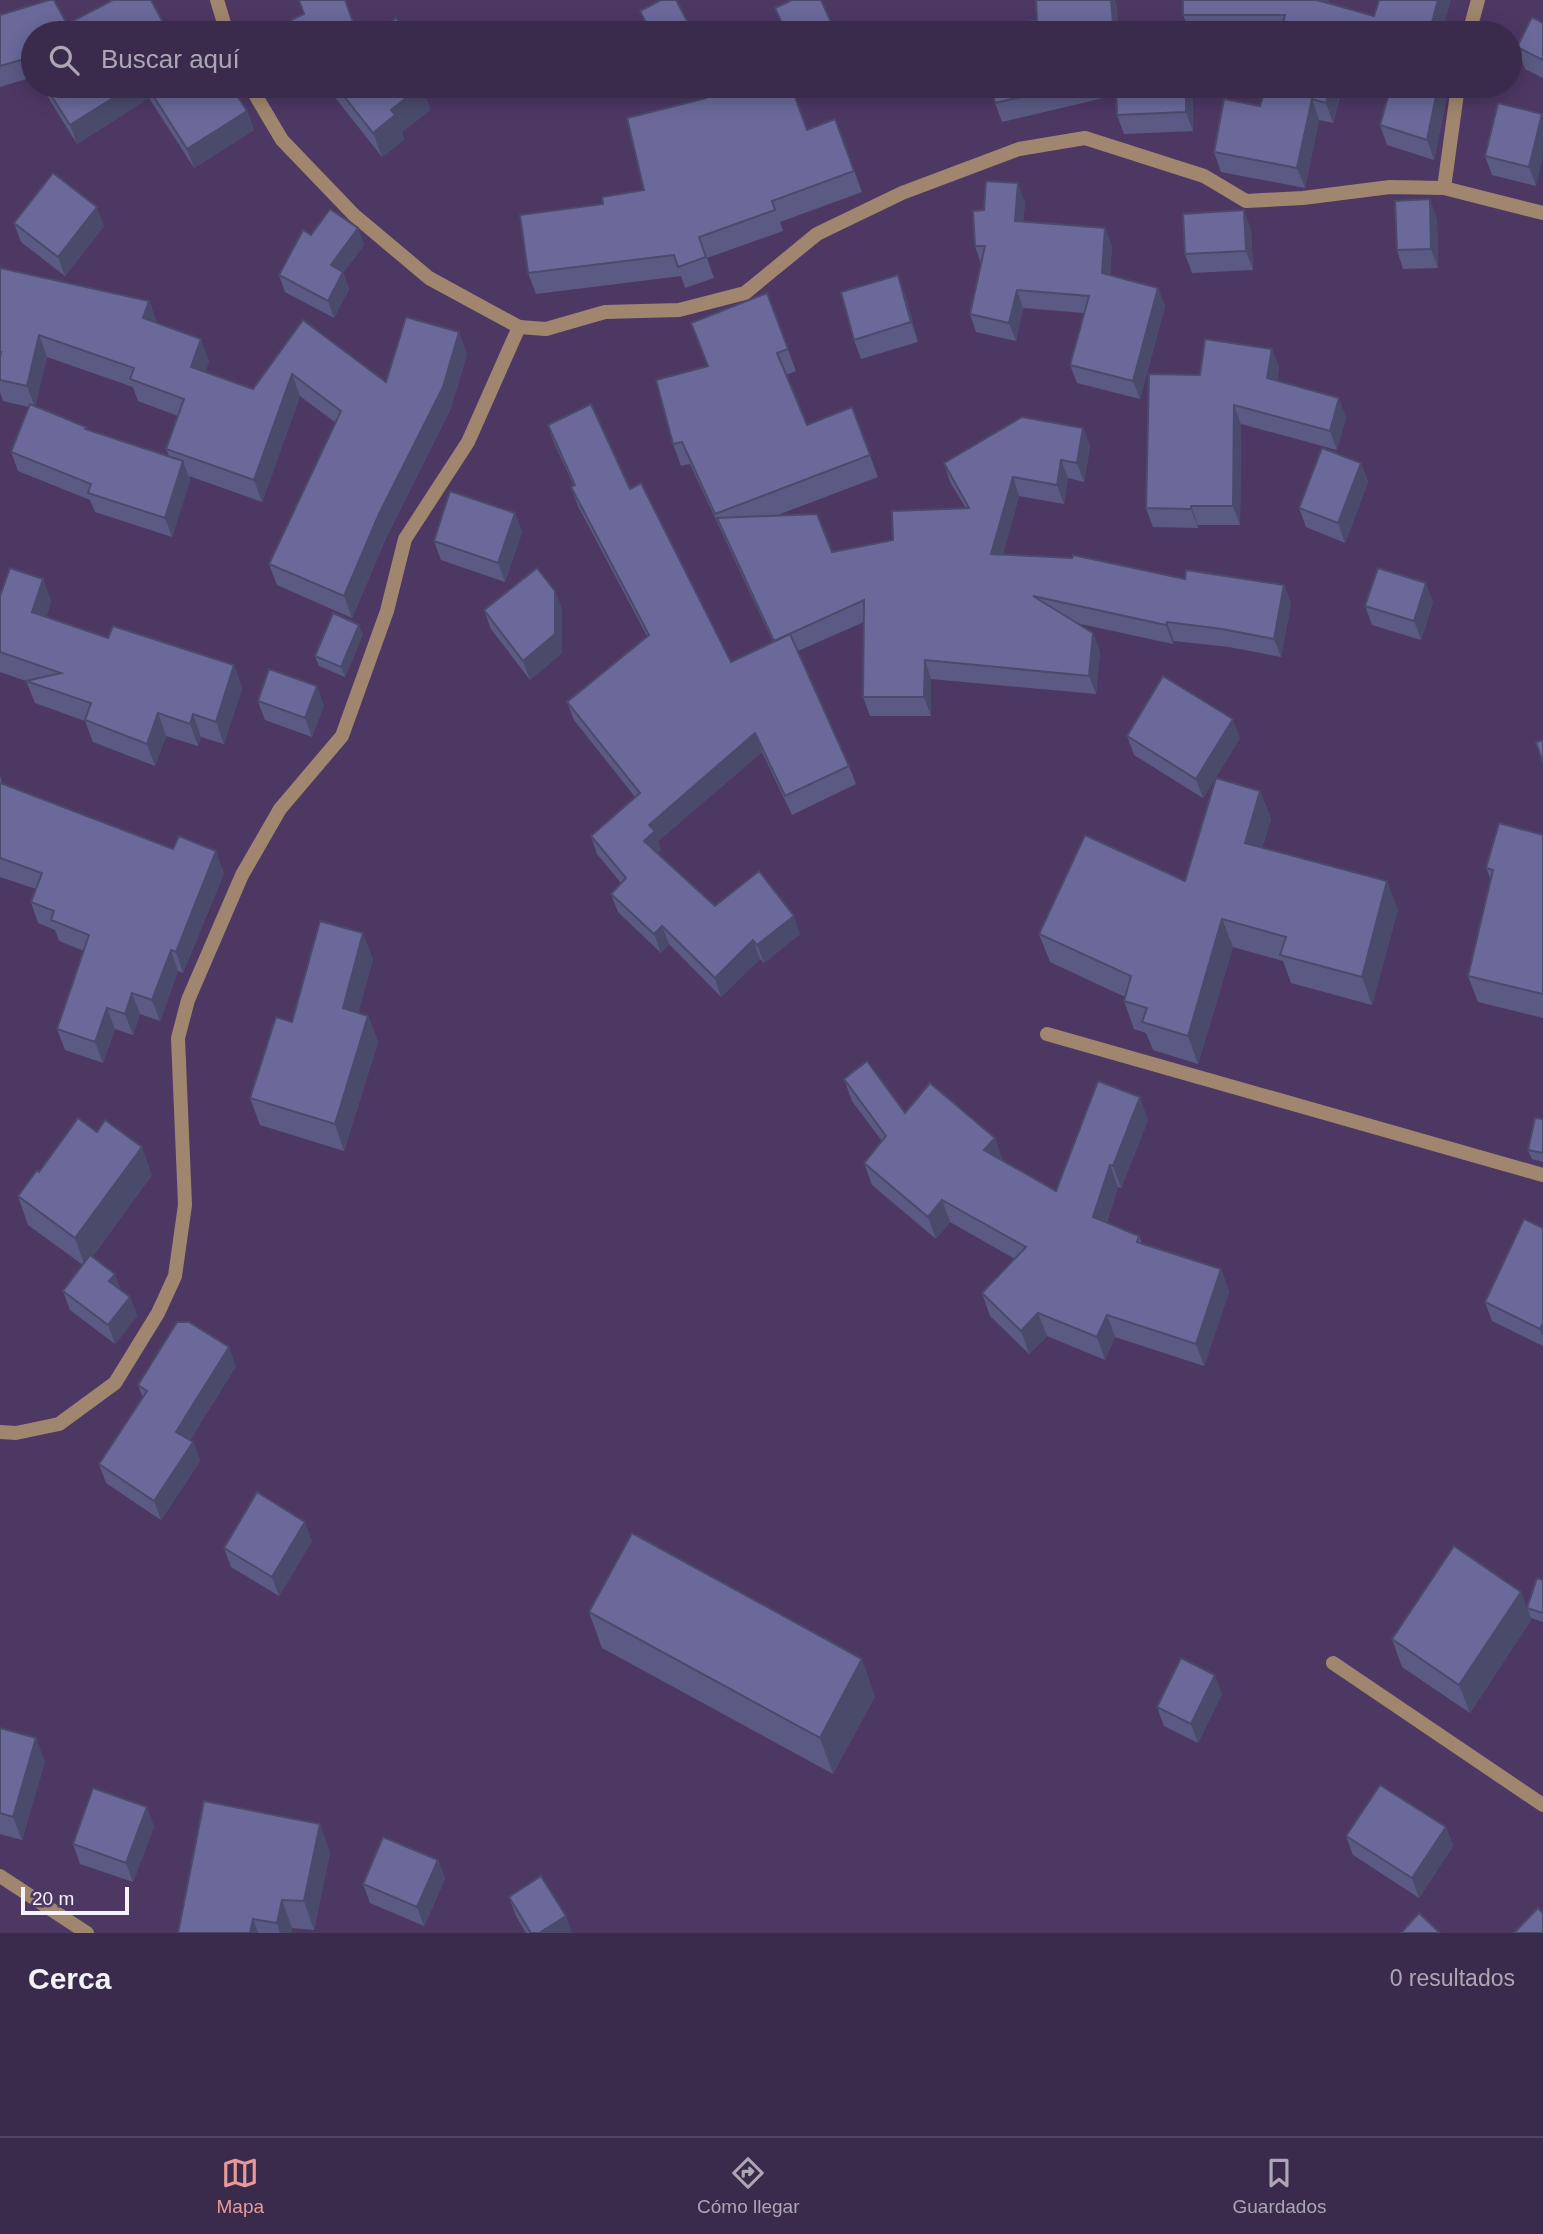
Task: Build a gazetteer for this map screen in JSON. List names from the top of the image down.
{
  "scale_bar": "20 m",
  "page": {
    "search": "Buscar aquí",
    "scale": "20 m",
    "heading": ["Cerca", "0 resultados"],
    "nav": ["Mapa", "Cómo llegar", "Guardados"]
  }
}
